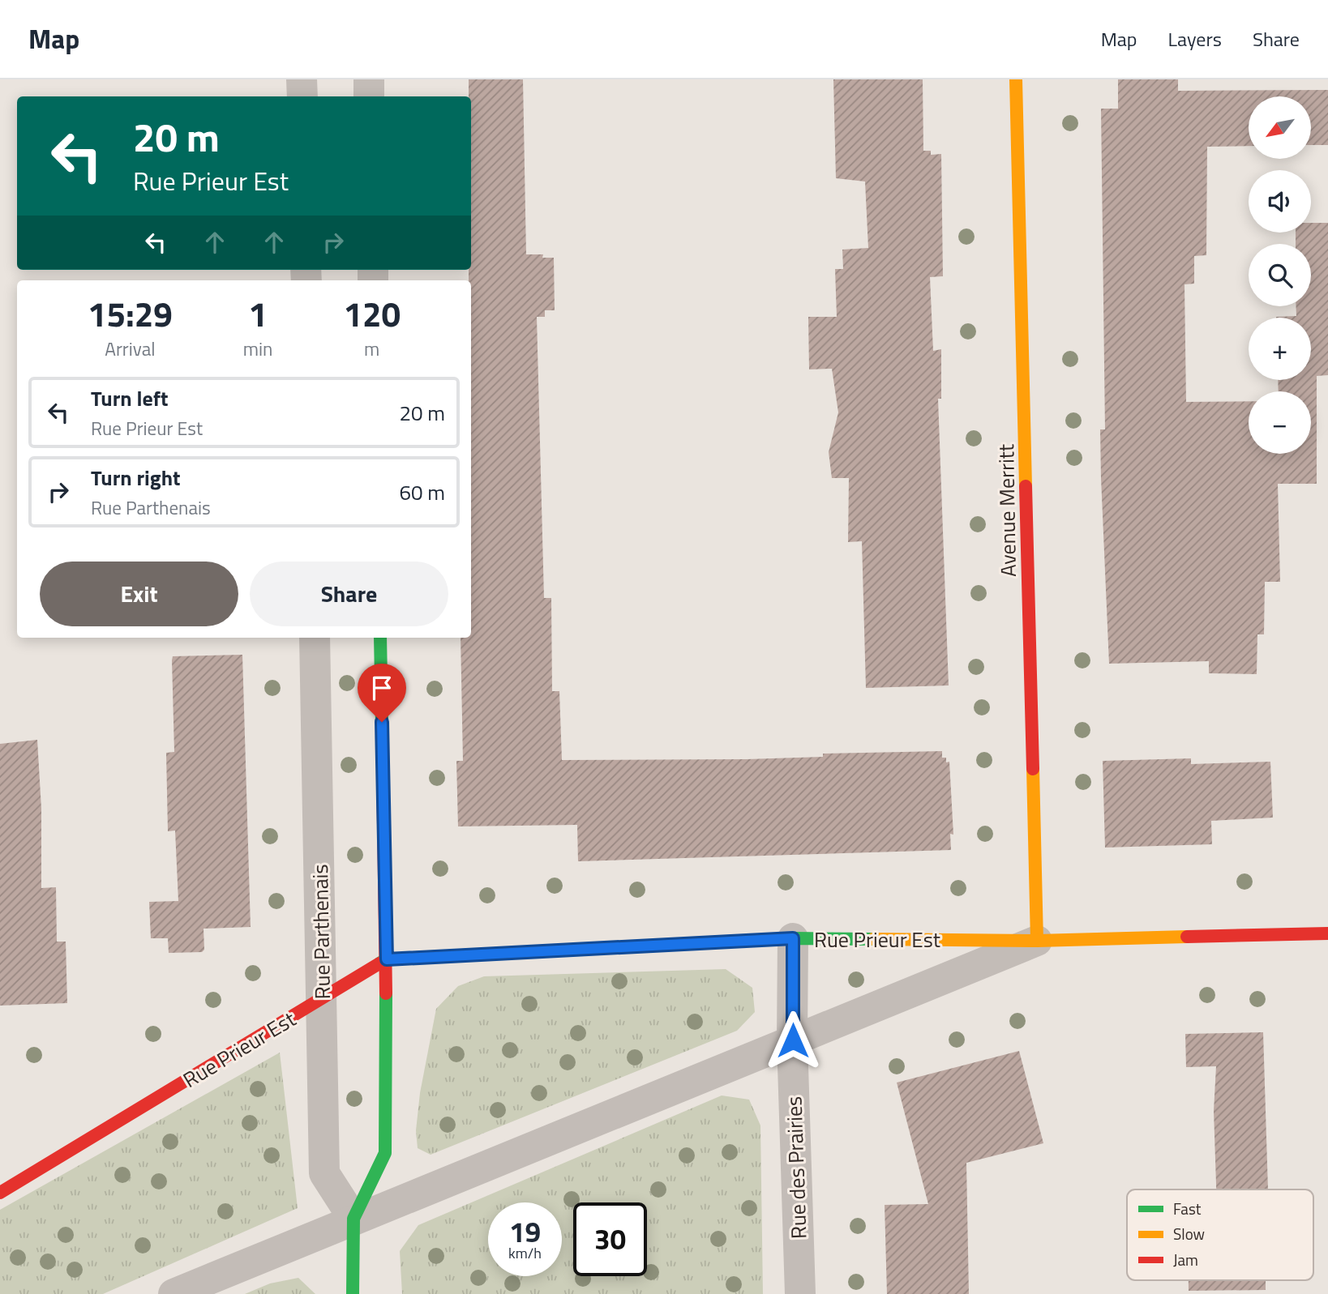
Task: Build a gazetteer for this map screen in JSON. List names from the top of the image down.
{
  "streets": {
    "street": [
      "Avenue Merritt",
      "Rue Parthenais",
      "Rue Prieur Est",
      "Rue des Prairies"
    ]
  },
  "crossings": [
    ["Avenue Merritt", "Rue Prieur Est"],
    ["Rue Parthenais", "Rue Prieur Est"],
    ["Rue Prieur Est", "Rue des Prairies"]
  ],
  "legend": ["Fast", "Slow", "Jam"],
  "north": "bottom left",
  "page": {
    "header": "Map",
    "nav": ["Map", "Layers", "Share"],
    "map_buttons": ["+", "−"],
    "turn": ["20 m", "Rue Prieur Est"],
    "eta": [
      "15:29",
      "Arrival",
      "1",
      "min",
      "120",
      "m"
    ],
    "list": [
      {
        "name": "Turn left",
        "note": "Rue Prieur Est",
        "value": "20 m"
      },
      {
        "name": "Turn right",
        "note": "Rue Parthenais",
        "value": "60 m"
      }
    ],
    "buttons": ["Exit", "Share"],
    "speed": "19 km/h",
    "limit": "30"
  }
}
